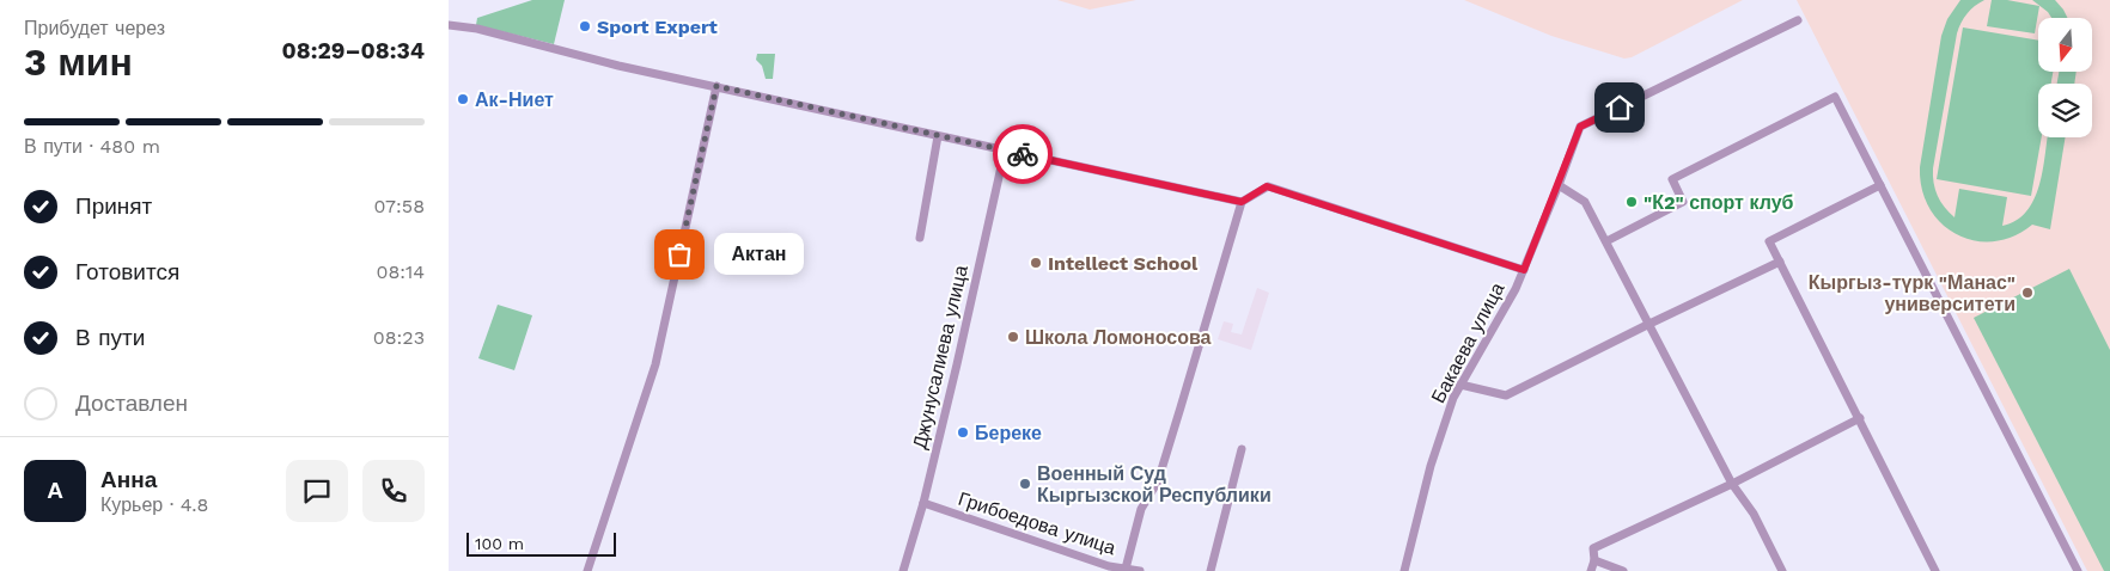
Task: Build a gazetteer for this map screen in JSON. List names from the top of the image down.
{
  "streets": {
    "street": ["Бакаева улица", "Джунусалиева улица", "Грибоедова улица"]
  },
  "crossings": [
    ["Джунусалиева улица", "Грибоедова улица"]
  ],
  "places": [
    "Sport Expert",
    "Ак-Ниет",
    "\"К2\" спорт клуб",
    "Актан",
    "Intellect School",
    "Кыргыз-түрк \"Манас\" университети",
    "Школа Ломоносова",
    "Береке",
    "Военный Суд Кыргызской Республики"
  ],
  "scale_bar": "100 m",
  "north": "bottom",
  "page": {
    "heading": ["3 мин", "Прибудет через", "08:29–08:34"],
    "panel": ["Анна", "Курьер · 4.8"],
    "bar": "В пути · 480 m",
    "list": [
      ["Принят", "07:58"],
      ["Готовится", "08:14"],
      ["В пути", "08:23"],
      "Доставлен"
    ],
    "bubble": "Актан",
    "round": "А",
    "scale": "100 m"
  }
}
